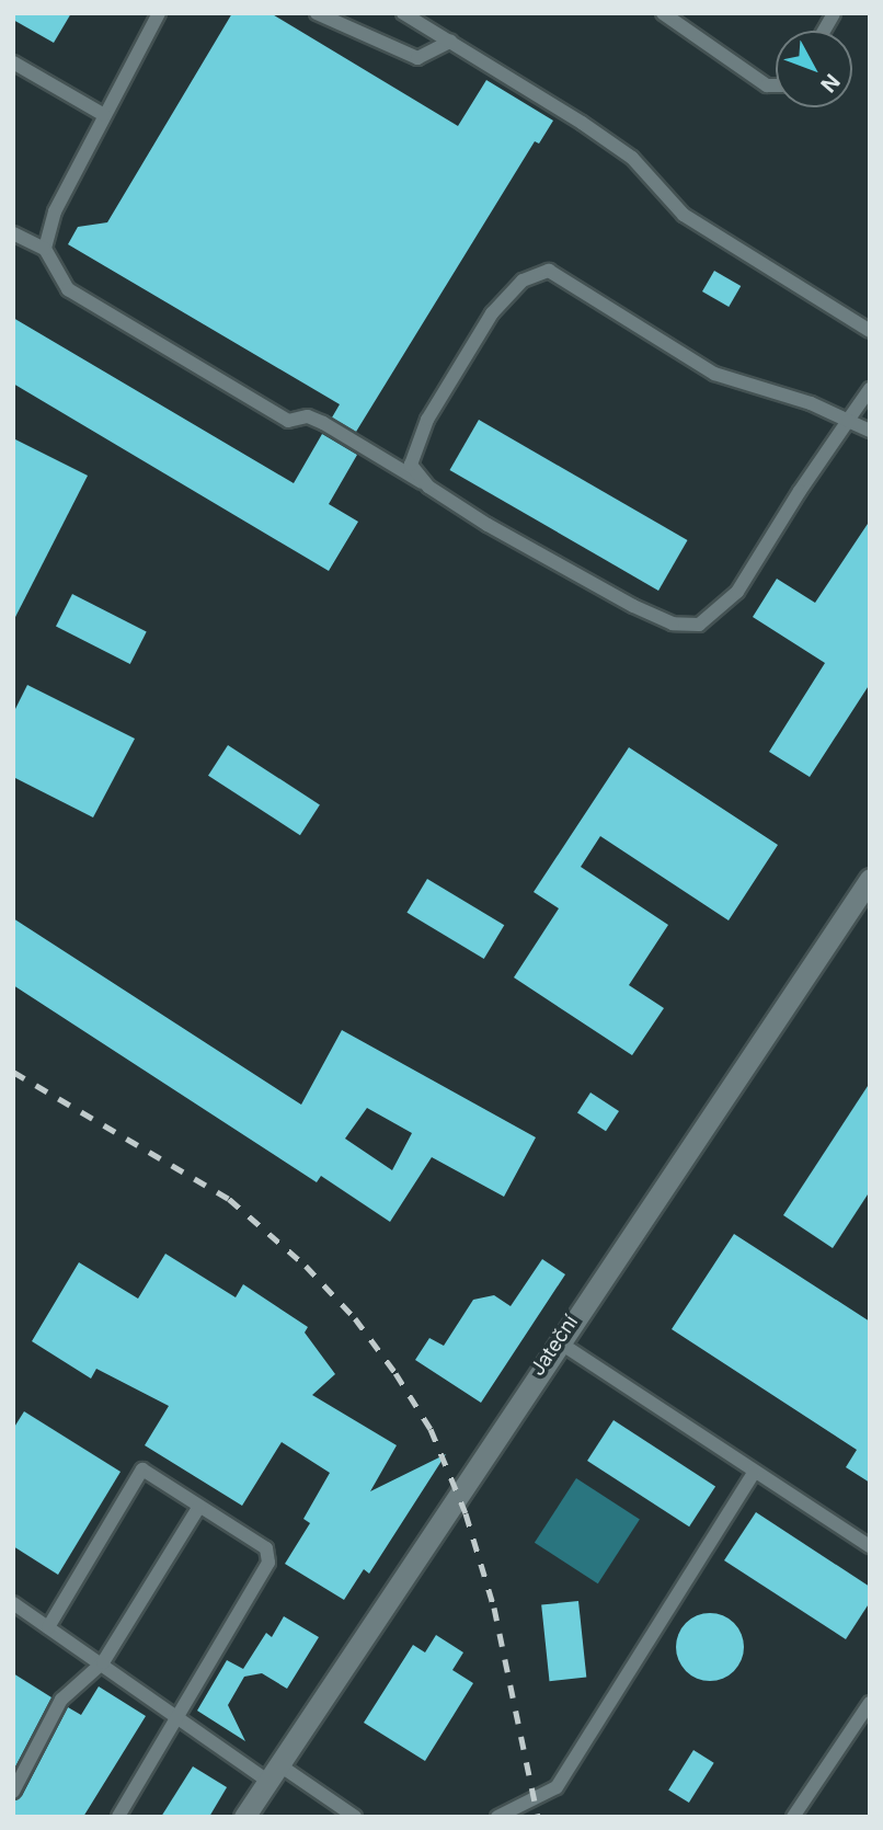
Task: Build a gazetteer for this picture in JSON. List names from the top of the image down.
{
  "streets": {
    "street": ["Jateční"]
  },
  "north": "bottom right"
}
